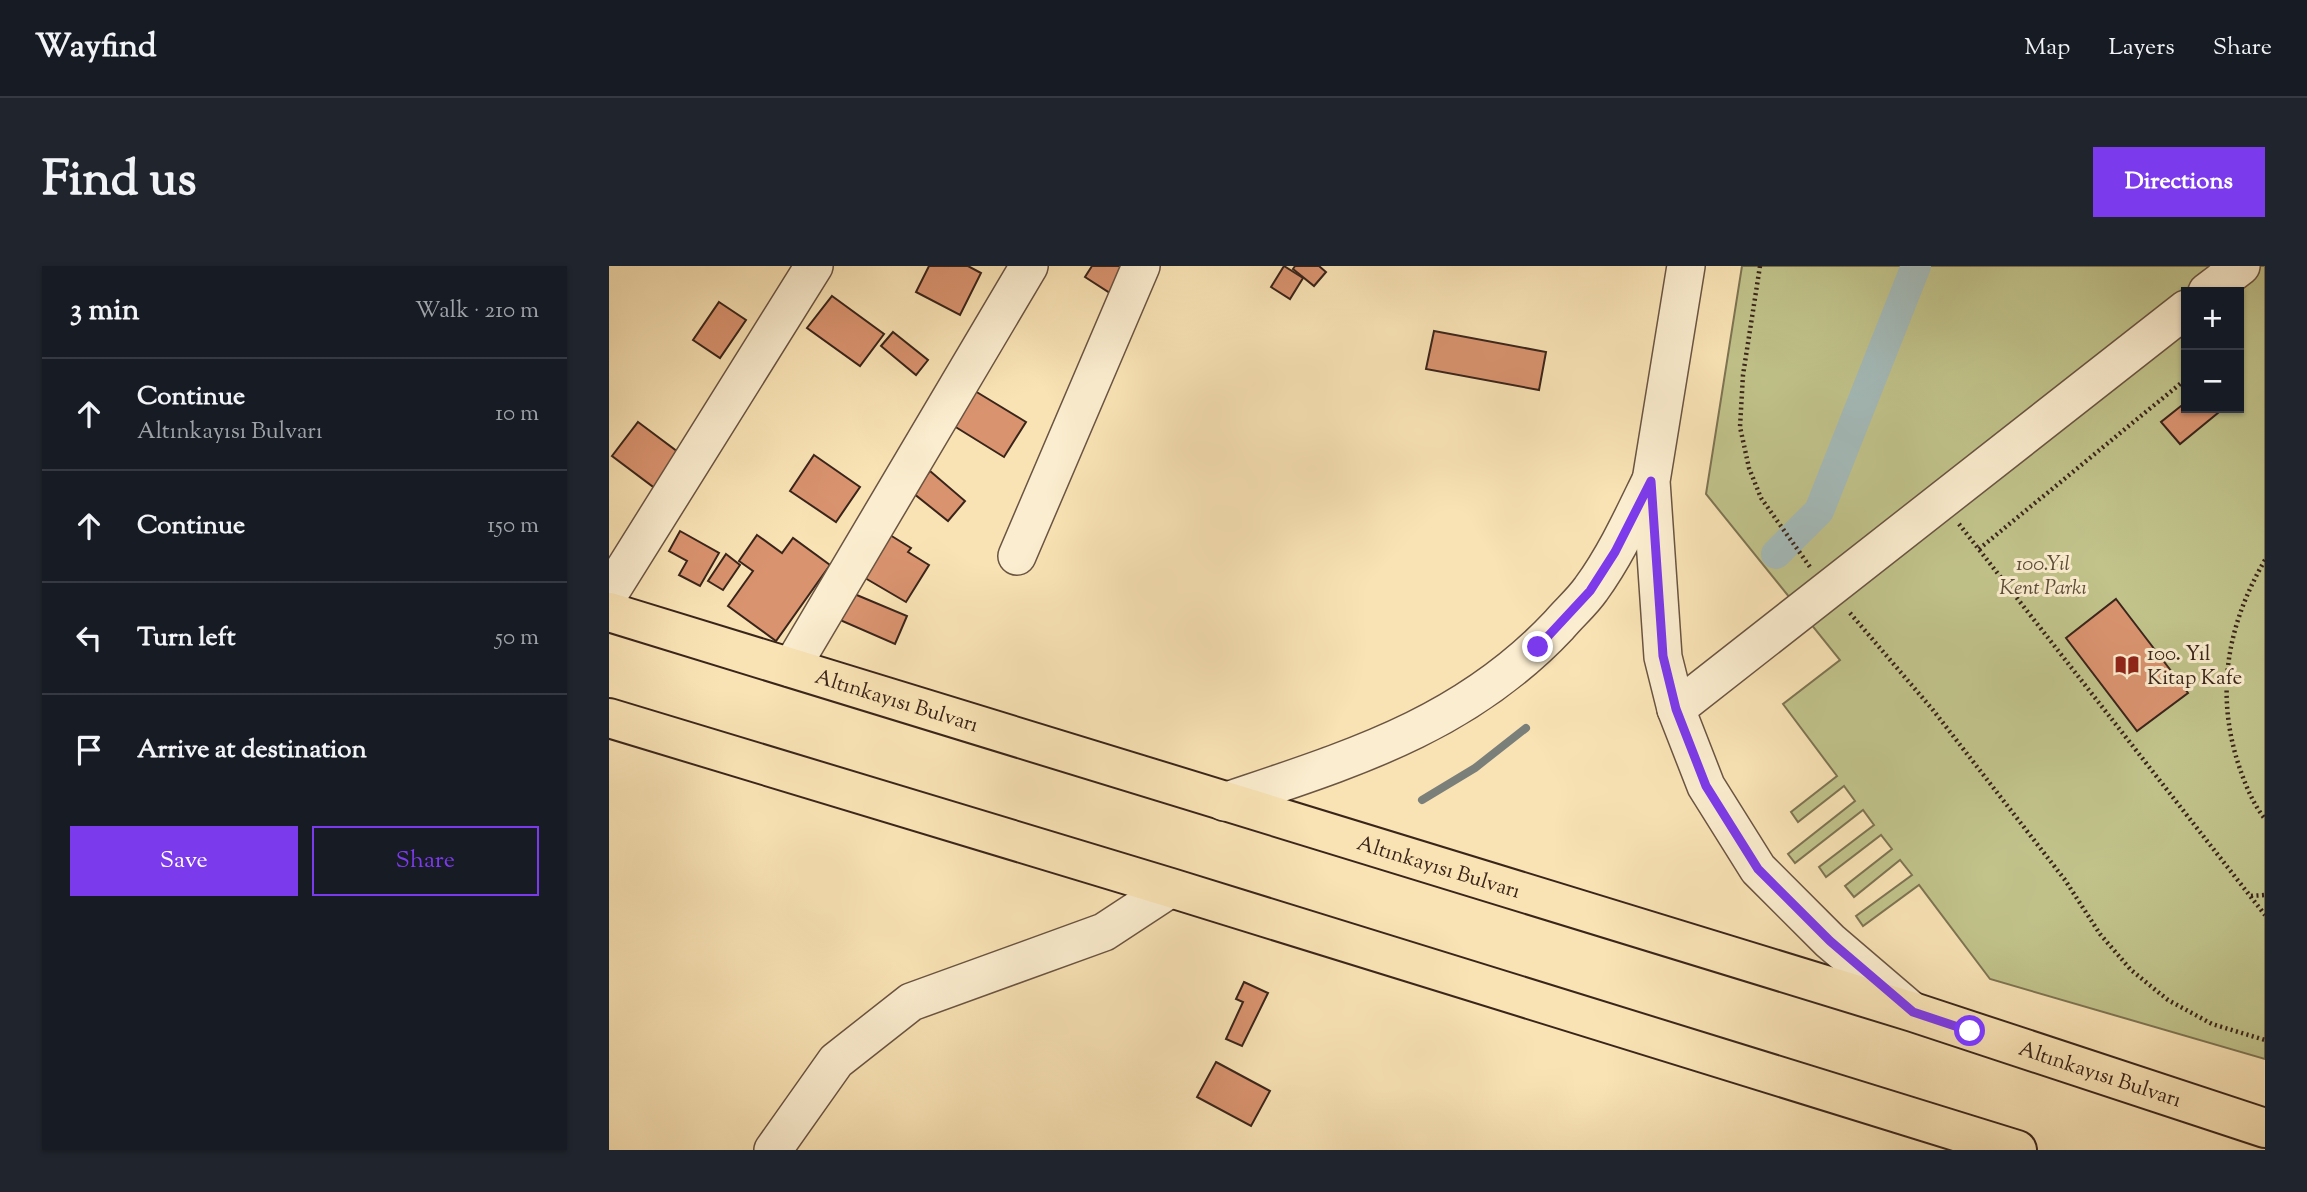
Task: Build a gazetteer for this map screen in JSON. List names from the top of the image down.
{
  "streets": {
    "main road": ["Altınkayısı Bulvarı"]
  },
  "parks": ["100.Yıl Kent Parkı"],
  "places": {
    "library": ["100. Yıl Kitap Kafe"]
  },
  "page": {
    "header": "Wayfind",
    "nav": ["Map", "Layers", "Share"],
    "title": "Find us",
    "buttons": [
      "Directions",
      ["Save", "Share"]
    ],
    "heading": ["3 min", "Walk · 210 m"],
    "map_buttons": ["+", "−"],
    "list": [
      ["Continue", "Altınkayısı Bulvarı", "10 m"],
      ["Continue", "150 m"],
      ["Turn left", "50 m"],
      "Arrive at destination"
    ]
  }
}
